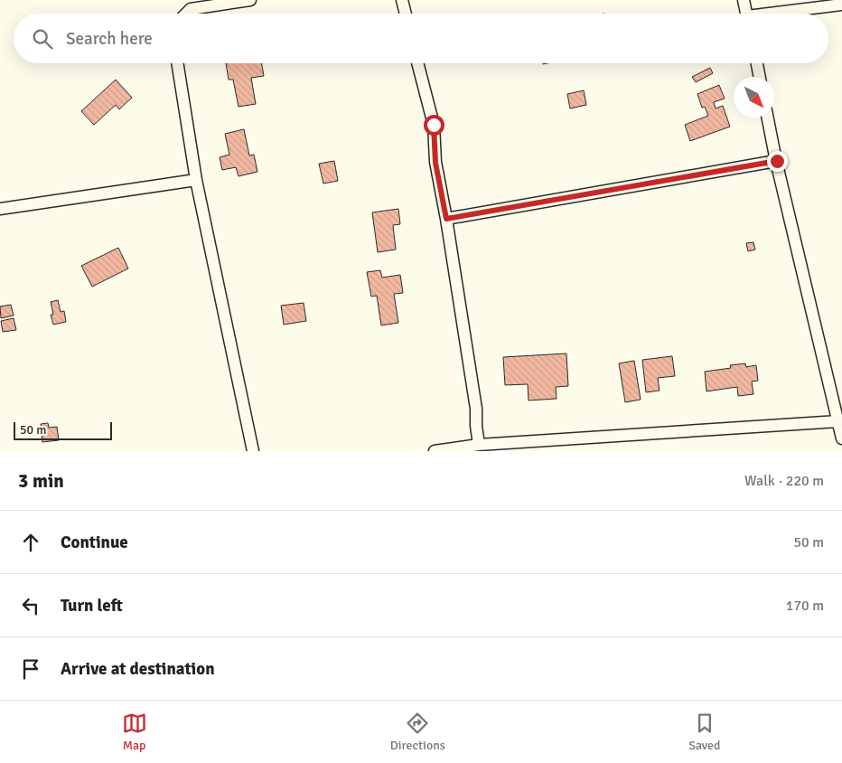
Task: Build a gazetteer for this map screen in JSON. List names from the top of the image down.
{
  "scale_bar": "50 m",
  "north": "bottom right",
  "page": {
    "search": "Search here",
    "scale": "50 m",
    "heading": ["3 min", "Walk · 220 m"],
    "list": [
      ["Continue", "50 m"],
      ["Turn left", "170 m"],
      "Arrive at destination"
    ],
    "nav": ["Map", "Directions", "Saved"]
  }
}
